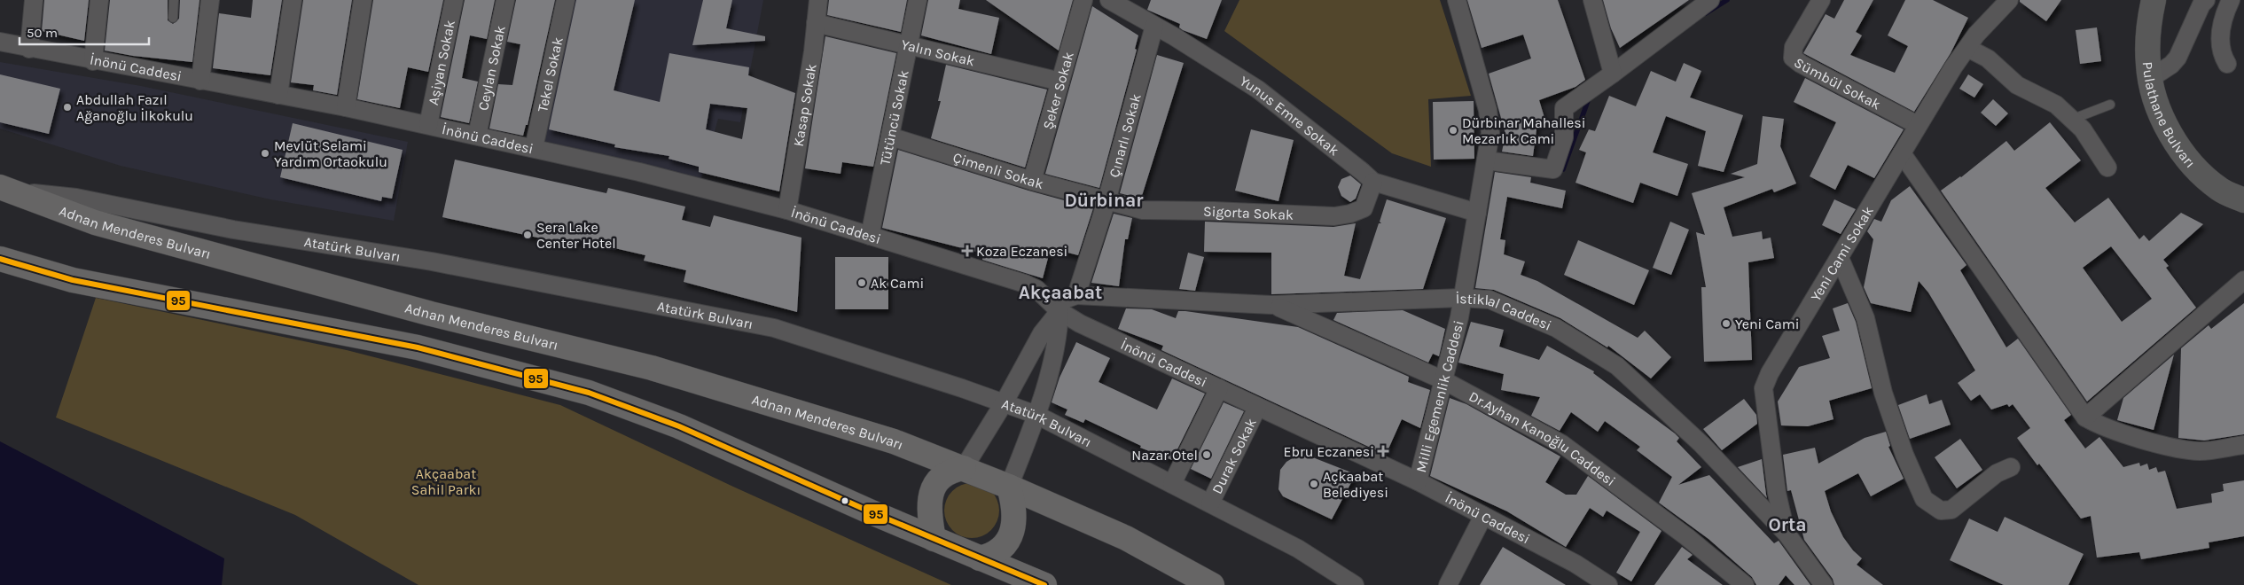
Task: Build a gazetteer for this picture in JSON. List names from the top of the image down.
{
  "streets": {
    "highway": ["Adnan Menderes Bulvarı"],
    "street": [
      "Yalın Sokak",
      "Aşiyan Sokak",
      "İnönü Caddesi",
      "Ceylan Sokak",
      "Tekel Sokak",
      "Sümbül Sokak",
      "Şeker Sokak",
      "Kasap Sokak",
      "Pulathane Bulvarı",
      "Yunus Emre Sokak",
      "Tütüncü Sokak",
      "Çınarlı Sokak",
      "Çimenli Sokak",
      "Sigorta Sokak",
      "Atatürk Bulvarı",
      "Yeni Cami Sokak",
      "İstiklal Caddesi",
      "Milli Egemenlik Caddesi",
      "Dr.Ayhan Kanoğlu Caddesi",
      "Durak Sokak"
    ]
  },
  "crossings": [
    ["Yalın Sokak", "Şeker Sokak"],
    ["Yalın Sokak", "Kasap Sokak"],
    ["Yalın Sokak", "Tütüncü Sokak"],
    ["Aşiyan Sokak", "İnönü Caddesi"],
    ["İnönü Caddesi", "Ceylan Sokak"],
    ["İnönü Caddesi", "Tekel Sokak"],
    ["İnönü Caddesi", "Kasap Sokak"],
    ["İnönü Caddesi", "Tütüncü Sokak"],
    ["İnönü Caddesi", "Milli Egemenlik Caddesi"],
    ["İnönü Caddesi", "Durak Sokak"],
    ["Sümbül Sokak", "Yeni Cami Sokak"],
    ["Şeker Sokak", "Çimenli Sokak"],
    ["Yunus Emre Sokak", "Çınarlı Sokak"],
    ["Yunus Emre Sokak", "Sigorta Sokak"],
    ["Yunus Emre Sokak", "Milli Egemenlik Caddesi"],
    ["Tütüncü Sokak", "Çimenli Sokak"],
    ["Çınarlı Sokak", "Çimenli Sokak"],
    ["Çınarlı Sokak", "Sigorta Sokak"],
    ["Çınarlı Sokak", "İstiklal Caddesi"],
    ["Çimenli Sokak", "Sigorta Sokak"],
    ["Adnan Menderes Bulvarı", "Atatürk Bulvarı"],
    ["Atatürk Bulvarı", "Durak Sokak"],
    ["Yeni Cami Sokak", "İstiklal Caddesi"],
    ["İstiklal Caddesi", "Milli Egemenlik Caddesi"],
    ["İstiklal Caddesi", "Dr.Ayhan Kanoğlu Caddesi"],
    ["Milli Egemenlik Caddesi", "Dr.Ayhan Kanoğlu Caddesi"]
  ],
  "districts": ["Dürbinar", "Akçaabat", "Orta"],
  "parks": ["Akçaabat Sahil Parkı"],
  "places": {
    "other": [
      "Abdullah Fazıl Ağanoğlu İlkokulu",
      "Dürbinar Mahallesi Mezarlık Cami",
      "Mevlüt Selami Yardım Ortaokulu",
      "Sera Lake Center Hotel",
      "Ak Cami",
      "Yeni Cami",
      "Nazar Otel",
      "Açkaabat Belediyesi"
    ],
    "health": ["Koza Eczanesi", "Ebru Eczanesi"]
  },
  "lines": ["transit line 95"],
  "scale_bar": "50 m"
}
